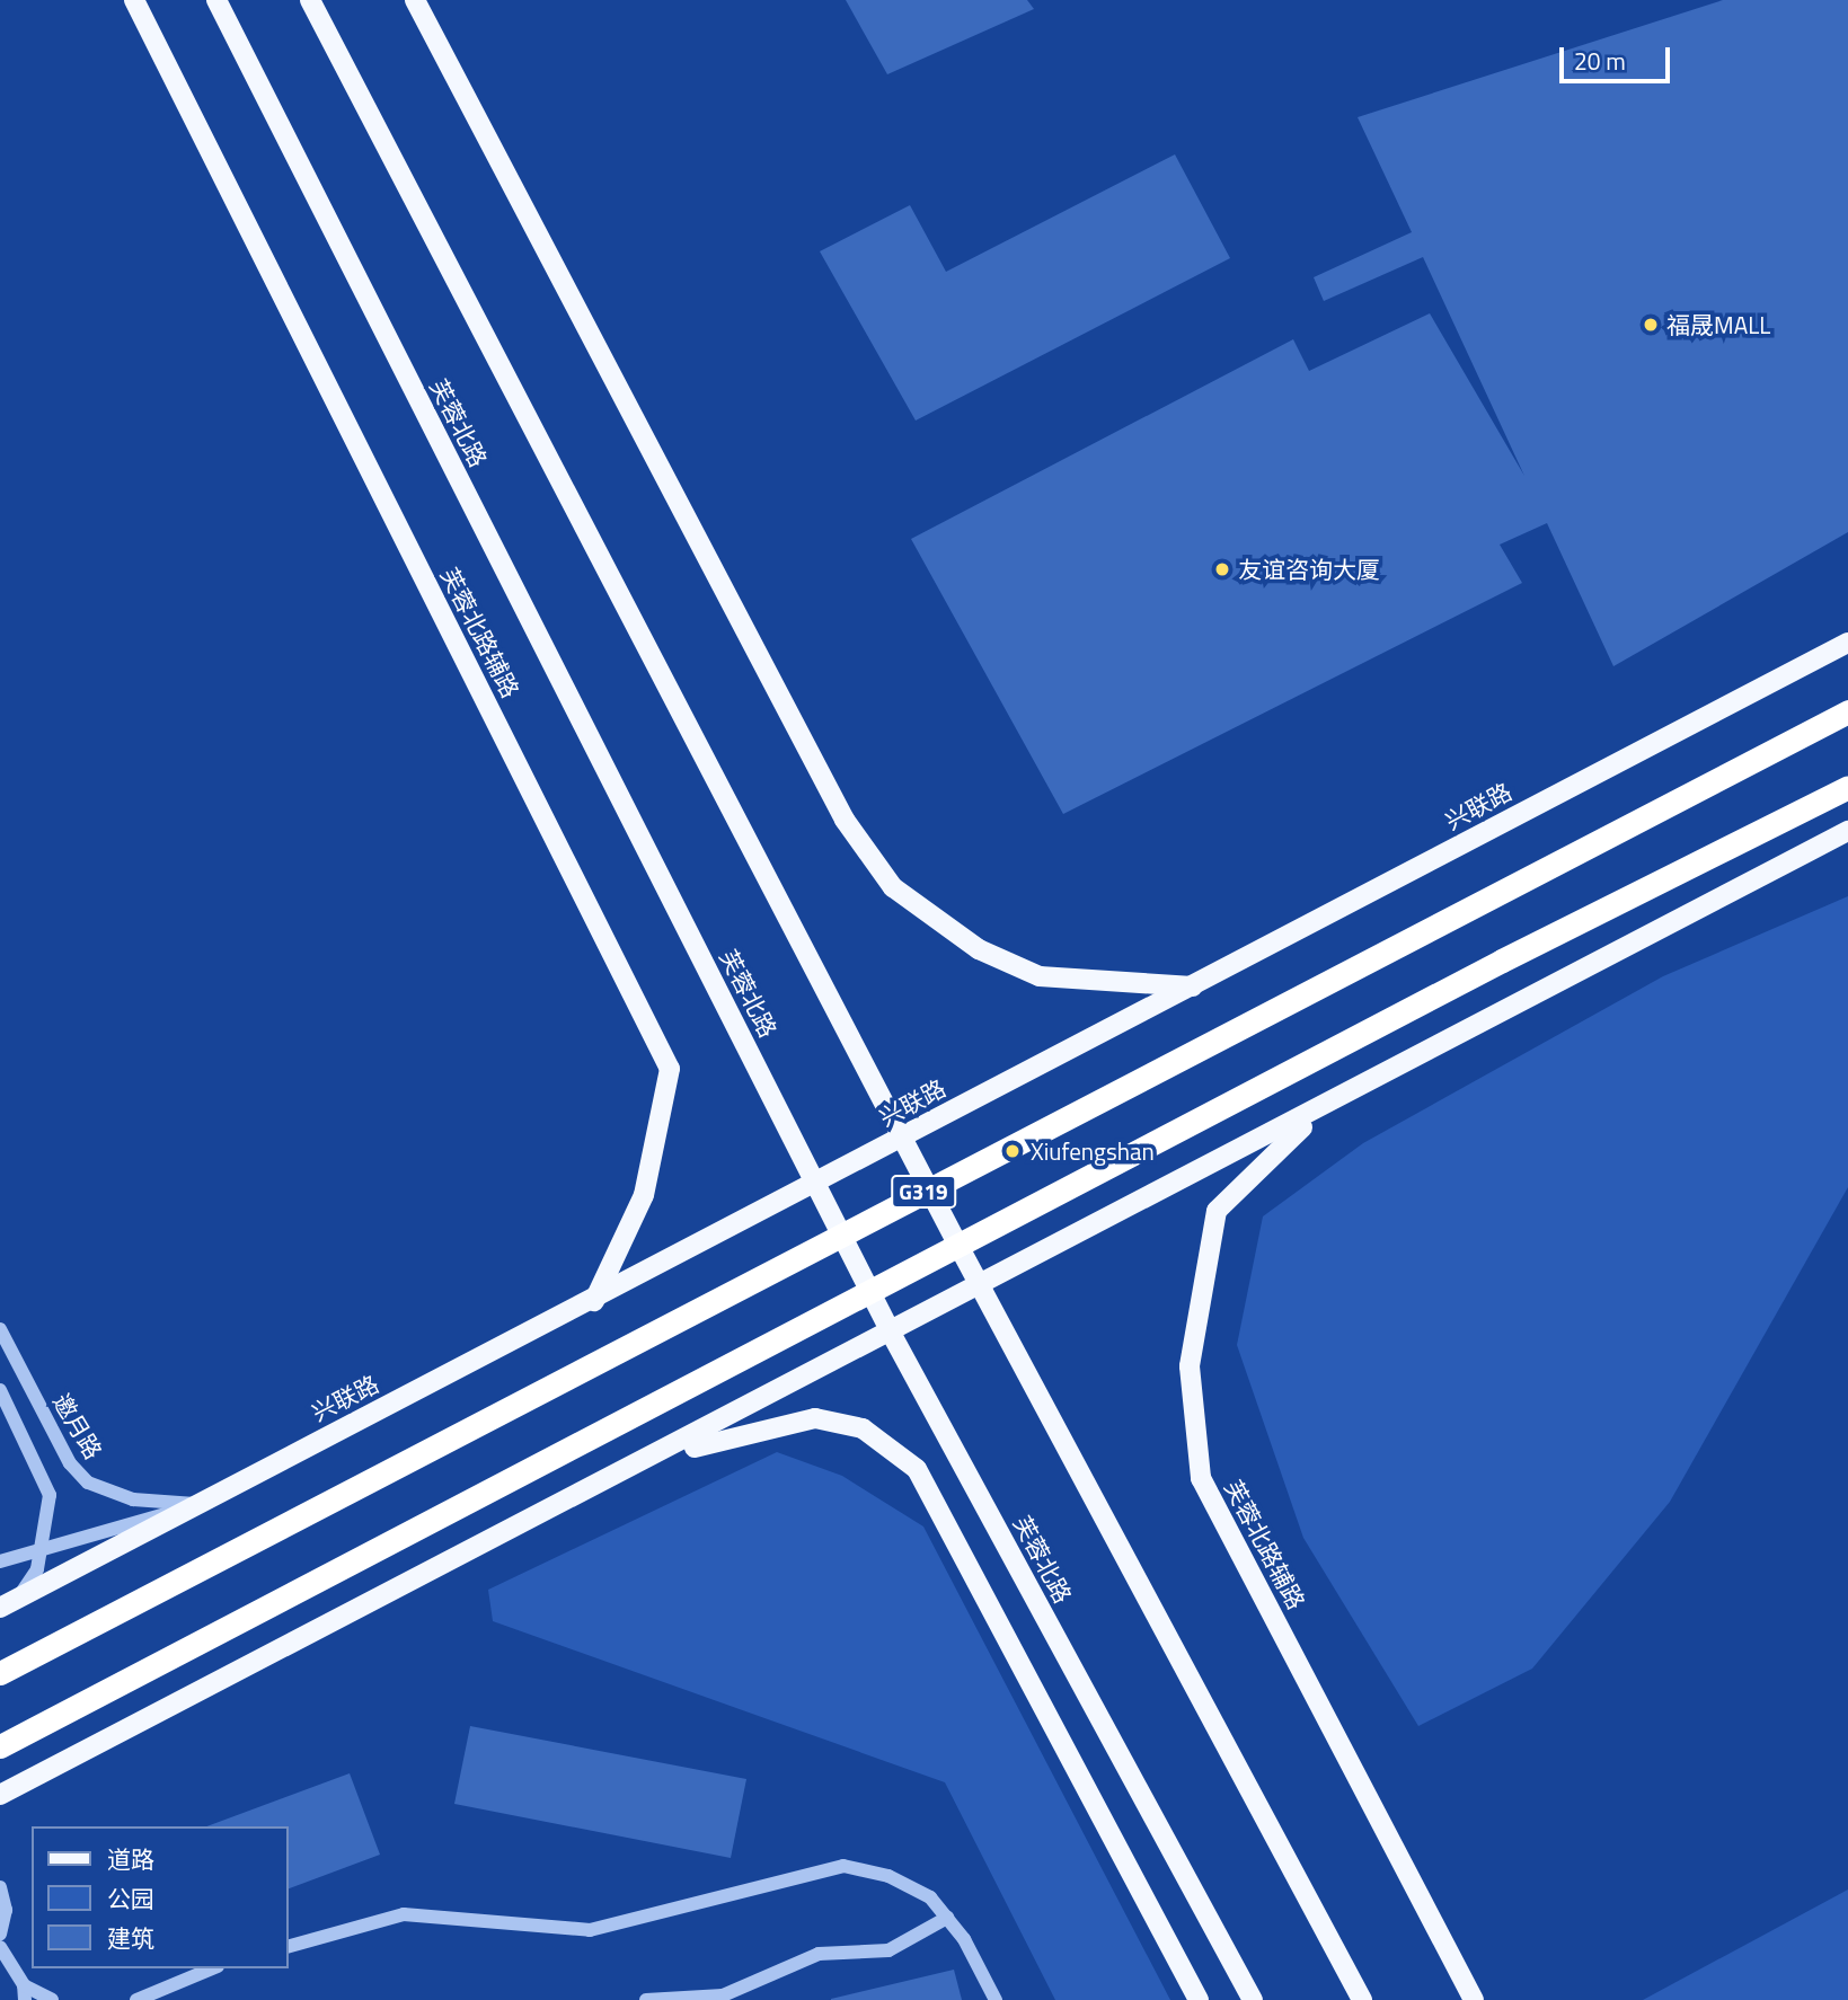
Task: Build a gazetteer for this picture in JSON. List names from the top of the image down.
{
  "streets": {
    "highway": ["G319"],
    "main road": ["芙蓉北路", "芙蓉北路辅路", "兴联路"],
    "street": ["邀月路"]
  },
  "crossings": [
    ["芙蓉北路", "兴联路"],
    ["芙蓉北路辅路", "兴联路"],
    ["兴联路", "邀月路"]
  ],
  "places": ["福晟MALL", "友谊咨询大厦", "Xiufengshan"],
  "legend": ["道路", "公园", "建筑"],
  "scale_bar": "20 m"
}
